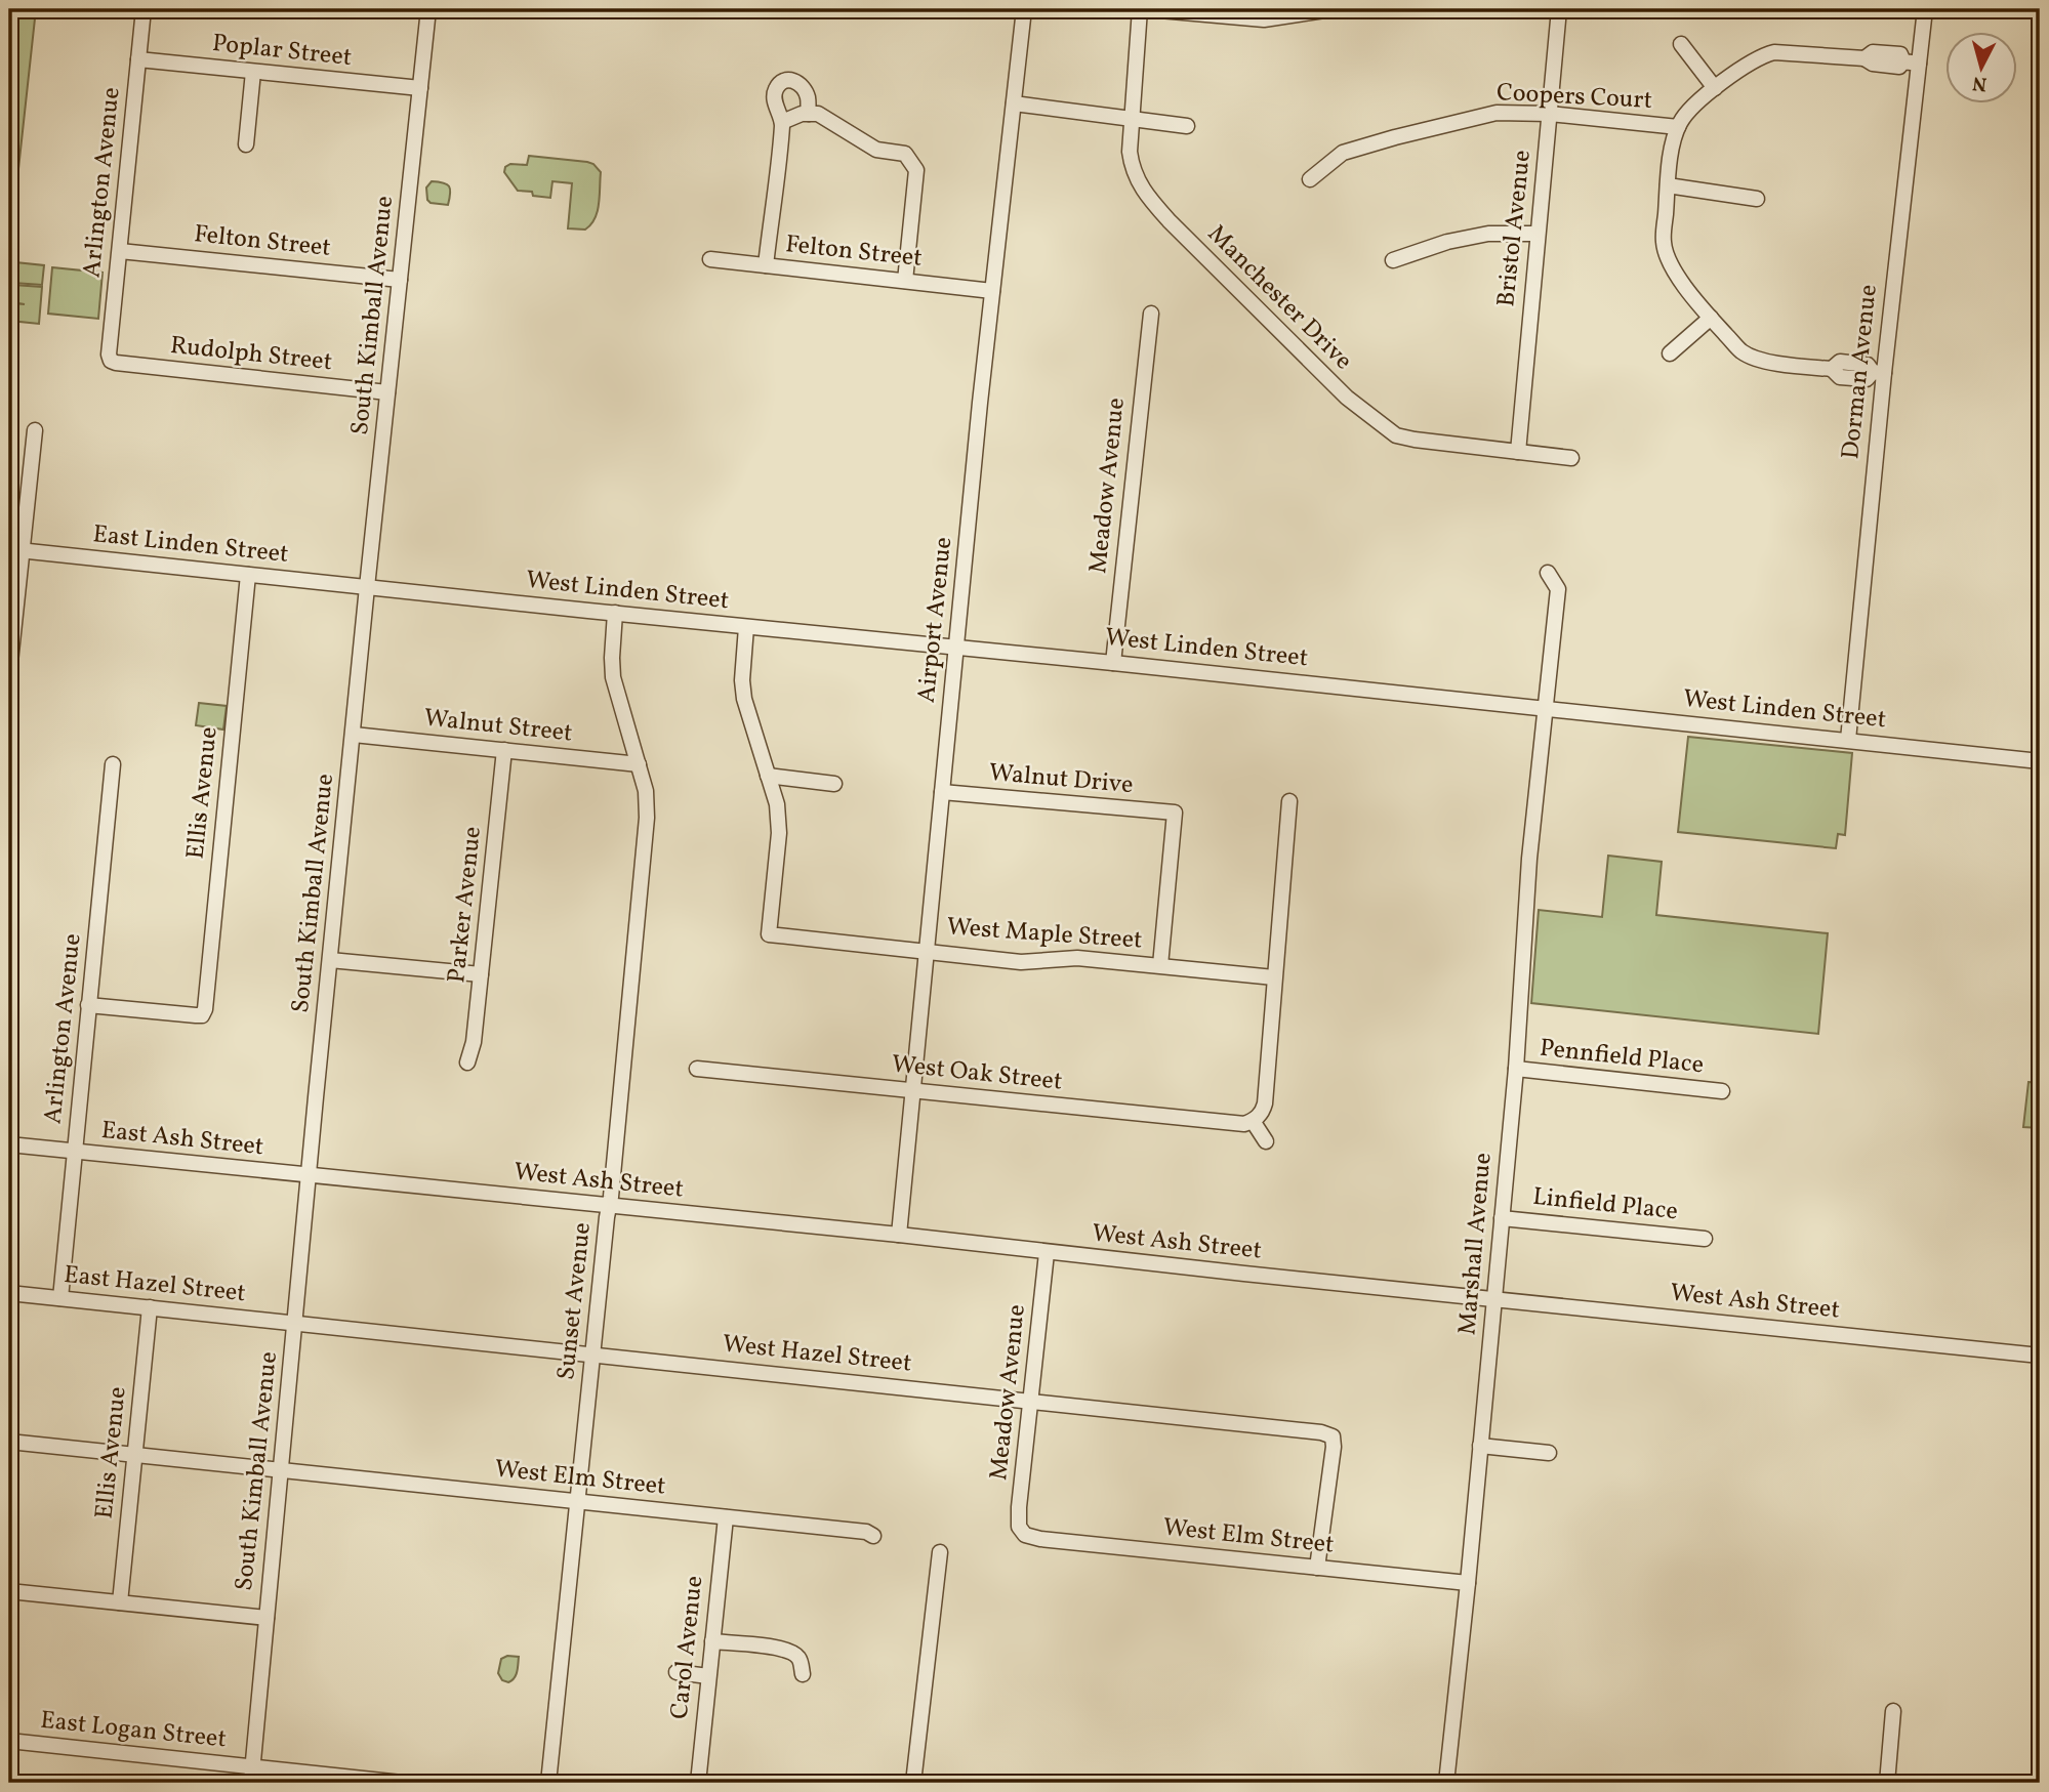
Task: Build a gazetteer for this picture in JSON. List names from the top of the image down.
{
  "streets": {
    "street": [
      "Poplar Street",
      "Coopers Court",
      "Arlington Avenue",
      "Bristol Avenue",
      "Felton Street",
      "Manchester Drive",
      "South Kimball Avenue",
      "Rudolph Street",
      "Dorman Avenue",
      "Meadow Avenue",
      "East Linden Street",
      "West Linden Street",
      "Airport Avenue",
      "Walnut Street",
      "Walnut Drive",
      "Ellis Avenue",
      "Parker Avenue",
      "West Maple Street",
      "Pennfield Place",
      "West Oak Street",
      "East Ash Street",
      "West Ash Street",
      "Linfield Place",
      "Marshall Avenue",
      "East Hazel Street",
      "Sunset Avenue",
      "West Hazel Street",
      "West Elm Street",
      "Carol Avenue",
      "East Logan Street"
    ]
  },
  "crossings": [
    ["Poplar Street", "Arlington Avenue"],
    ["Poplar Street", "South Kimball Avenue"],
    ["Coopers Court", "Bristol Avenue"],
    ["Arlington Avenue", "Felton Street"],
    ["Arlington Avenue", "Rudolph Street"],
    ["Arlington Avenue", "Ellis Avenue"],
    ["Arlington Avenue", "East Ash Street"],
    ["Arlington Avenue", "East Hazel Street"],
    ["Bristol Avenue", "Manchester Drive"],
    ["Felton Street", "South Kimball Avenue"],
    ["Felton Street", "Airport Avenue"],
    ["South Kimball Avenue", "Rudolph Street"],
    ["South Kimball Avenue", "East Linden Street"],
    ["South Kimball Avenue", "West Linden Street"],
    ["South Kimball Avenue", "Walnut Street"],
    ["South Kimball Avenue", "East Ash Street"],
    ["South Kimball Avenue", "West Ash Street"],
    ["South Kimball Avenue", "East Hazel Street"],
    ["South Kimball Avenue", "West Hazel Street"],
    ["South Kimball Avenue", "West Elm Street"],
    ["South Kimball Avenue", "East Logan Street"],
    ["Dorman Avenue", "West Linden Street"],
    ["Meadow Avenue", "West Linden Street"],
    ["Meadow Avenue", "West Ash Street"],
    ["Meadow Avenue", "West Hazel Street"],
    ["Meadow Avenue", "West Elm Street"],
    ["East Linden Street", "West Linden Street"],
    ["East Linden Street", "Ellis Avenue"],
    ["West Linden Street", "Airport Avenue"],
    ["West Linden Street", "Marshall Avenue"],
    ["West Linden Street", "Sunset Avenue"],
    ["Airport Avenue", "Walnut Drive"],
    ["Airport Avenue", "West Maple Street"],
    ["Airport Avenue", "West Oak Street"],
    ["Airport Avenue", "West Ash Street"],
    ["Walnut Street", "Parker Avenue"],
    ["Walnut Street", "Sunset Avenue"],
    ["Walnut Drive", "West Maple Street"],
    ["Ellis Avenue", "East Hazel Street"],
    ["Ellis Avenue", "West Elm Street"],
    ["Pennfield Place", "Marshall Avenue"],
    ["East Ash Street", "West Ash Street"],
    ["West Ash Street", "Marshall Avenue"],
    ["West Ash Street", "Sunset Avenue"],
    ["Linfield Place", "Marshall Avenue"],
    ["Marshall Avenue", "West Elm Street"],
    ["East Hazel Street", "West Hazel Street"],
    ["Sunset Avenue", "West Hazel Street"],
    ["Sunset Avenue", "West Elm Street"],
    ["West Hazel Street", "West Elm Street"],
    ["West Elm Street", "Carol Avenue"]
  ],
  "north": "bottom"
}
